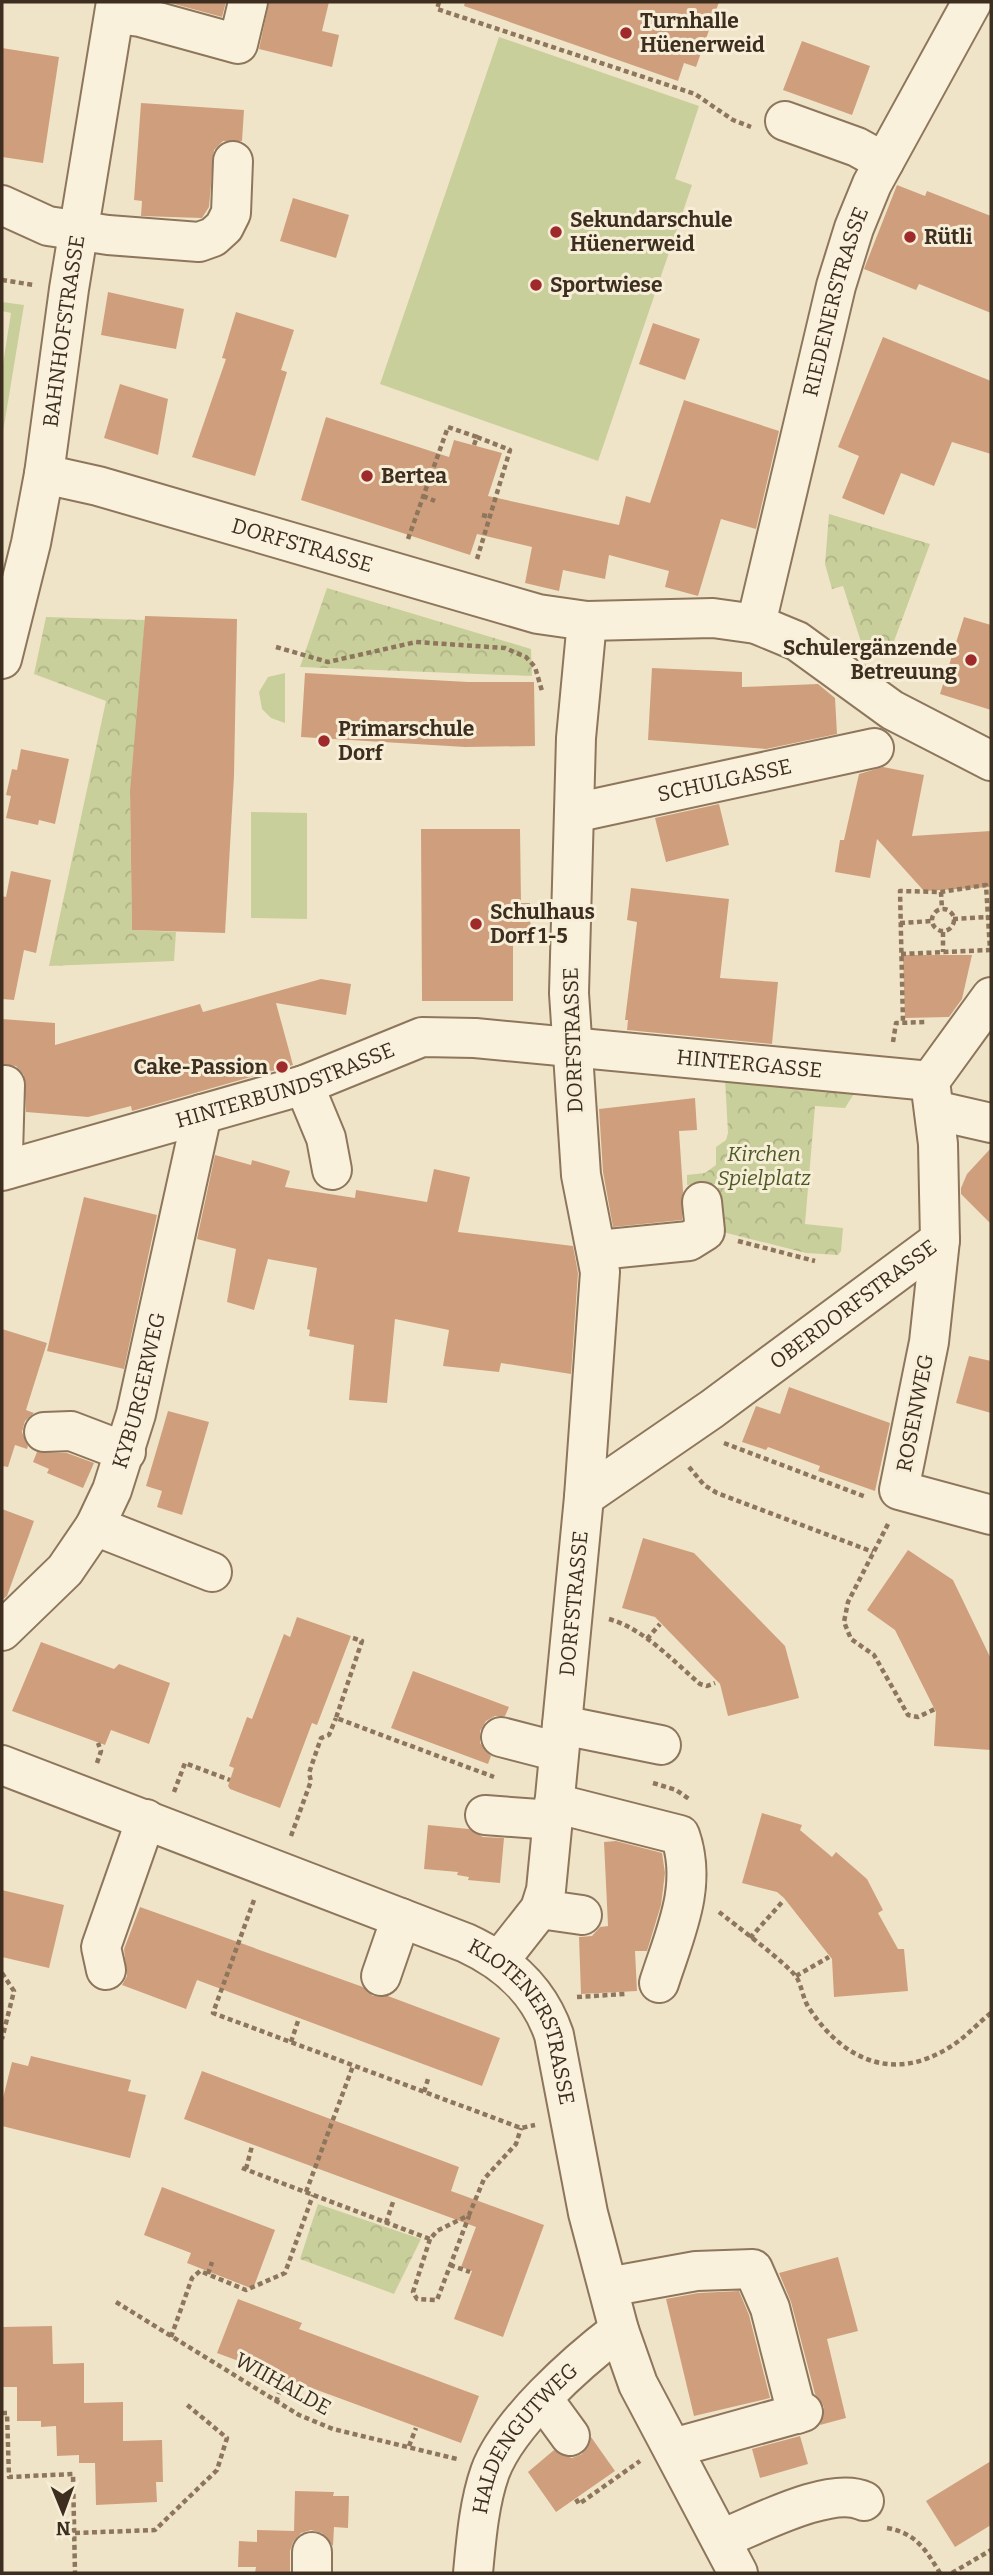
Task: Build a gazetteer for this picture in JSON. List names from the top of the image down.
{
  "streets": {
    "street": [
      "RIEDENERSTRASSE",
      "BAHNHOFSTRASSE",
      "DORFSTRASSE",
      "SCHULGASSE",
      "HINTERGASSE",
      "HINTERBUNDSTRASSE",
      "OBERDORFSTRASSE",
      "KYBURGERWEG",
      "ROSENWEG",
      "KLOTENERSTRASSE",
      "HALDENGUTWEG"
    ],
    "path": ["WIIHALDE"]
  },
  "crossings": [
    ["BAHNHOFSTRASSE", "DORFSTRASSE"],
    ["DORFSTRASSE", "SCHULGASSE"],
    ["DORFSTRASSE", "HINTERGASSE"],
    ["DORFSTRASSE", "HINTERBUNDSTRASSE"],
    ["DORFSTRASSE", "OBERDORFSTRASSE"],
    ["DORFSTRASSE", "KLOTENERSTRASSE"],
    ["HINTERGASSE", "HINTERBUNDSTRASSE"],
    ["HINTERGASSE", "OBERDORFSTRASSE"],
    ["HINTERBUNDSTRASSE", "KYBURGERWEG"],
    ["OBERDORFSTRASSE", "ROSENWEG"],
    ["KLOTENERSTRASSE", "HALDENGUTWEG"],
    ["WIIHALDE", "HALDENGUTWEG"]
  ],
  "parks": ["Kirchen Spielplatz"],
  "places": [
    "Turnhalle Hüenerweid",
    "Sekundarschule Hüenerweid",
    "Rütli",
    "Sportwiese",
    "Bertea",
    "Schulergänzende Betreuung",
    "Primarschule Dorf",
    "Schulhaus Dorf 1-5",
    "Cake-Passion"
  ],
  "north": "bottom"
}
